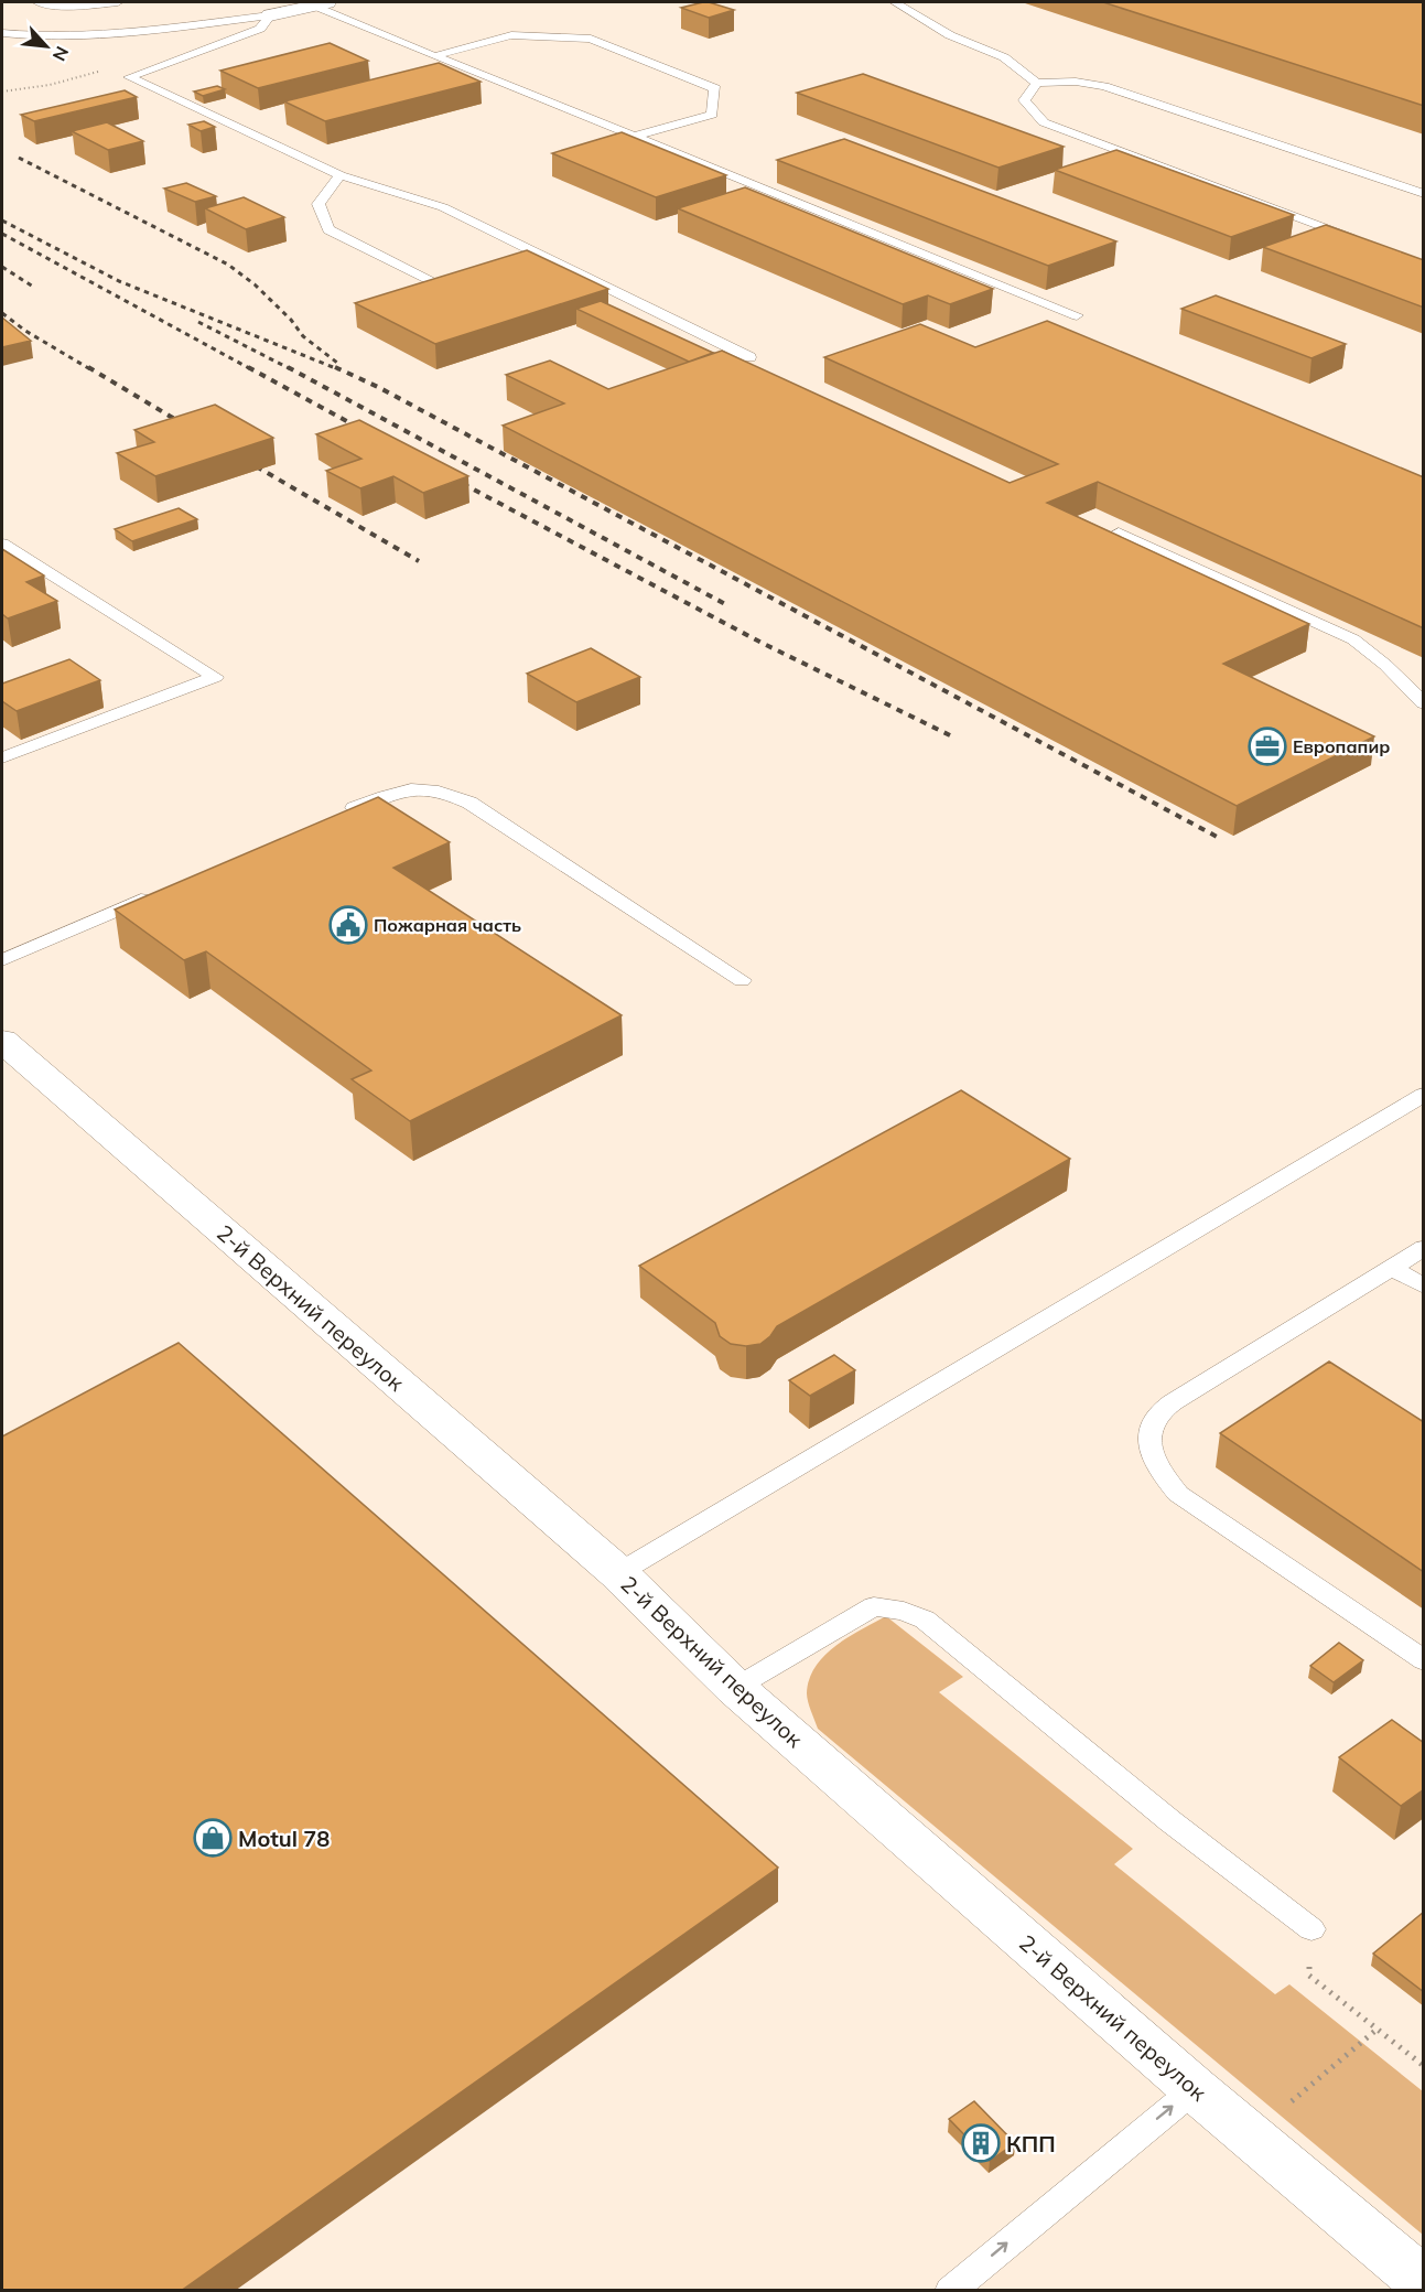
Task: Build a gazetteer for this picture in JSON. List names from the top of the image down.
{
  "streets": {
    "street": ["2-й Верхний переулок"]
  },
  "places": {
    "office": ["Европапир"],
    "public building": ["Пожарная часть"],
    "shop": ["Motul 78"],
    "building": ["КПП"]
  },
  "north": "bottom right"
}
